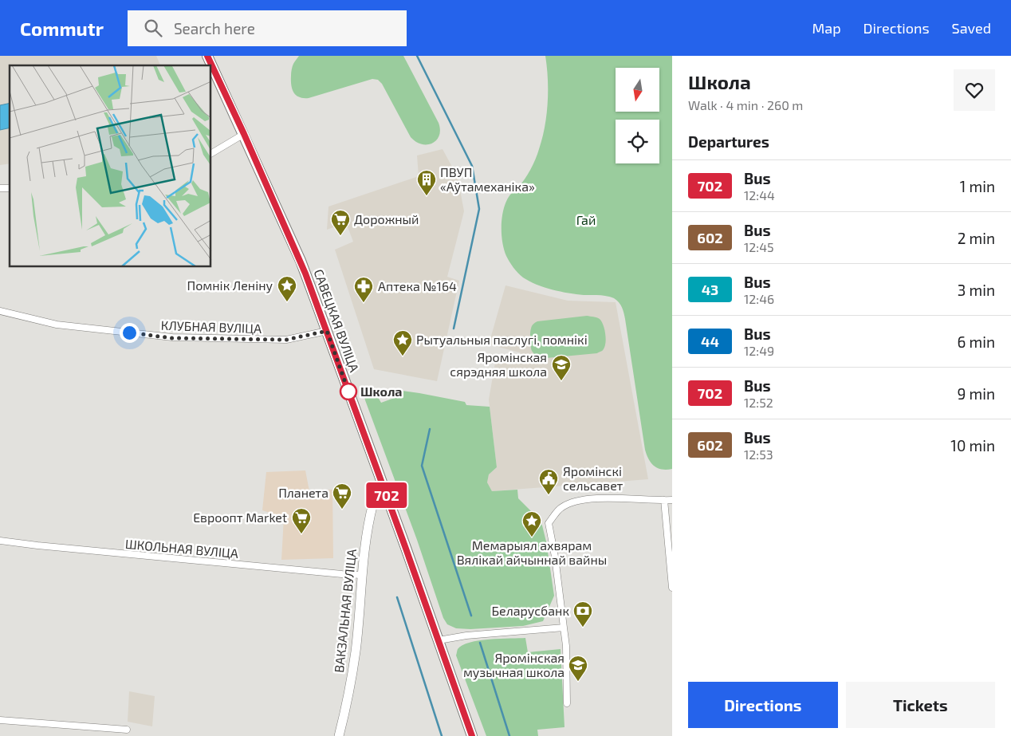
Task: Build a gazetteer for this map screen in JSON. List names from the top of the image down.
{
  "streets": {
    "main road": ["САВЕЦКАЯ ВУЛІЦА"],
    "street": ["КЛУБНАЯ ВУЛІЦА", "ШКОЛЬНАЯ ВУЛІЦА", "ВАКЗАЛЬНАЯ ВУЛІЦА"]
  },
  "crossings": [
    ["САВЕЦКАЯ ВУЛІЦА", "КЛУБНАЯ ВУЛІЦА"],
    ["САВЕЦКАЯ ВУЛІЦА", "ВАКЗАЛЬНАЯ ВУЛІЦА"],
    ["ШКОЛЬНАЯ ВУЛІЦА", "ВАКЗАЛЬНАЯ ВУЛІЦА"]
  ],
  "parks": ["Гай"],
  "places": {
    "building": ["ПВУП «Аўтамеханіка»"],
    "supermarket": ["Дорожный", "Планета", "Евроопт Market"],
    "place": ["Помнік Леніну", "Рытуальныя паслугі, помнікі", "Мемарыял ахвярам Вялікай айчыннай вайны"],
    "pharmacy": ["Аптека №164"],
    "school or university": ["Яромінская сярэдняя школа", "Яромінская музычная школа"],
    "other": ["Школа"],
    "public building": ["Яромінскі сельсавет"],
    "bank": ["Беларусбанк"]
  },
  "lines": ["bus line 702"],
  "north": "bottom",
  "page": {
    "header": "Commutr",
    "search": "Search here",
    "nav": ["Map", "Directions", "Saved"],
    "on_map": "702",
    "heading": [
      ["Школа", "Walk · 4 min · 260 m"],
      "Departures"
    ],
    "list": [
      {
        "mark": "702",
        "name": "Bus",
        "note": "12:44",
        "value": "1 min"
      },
      {
        "mark": "602",
        "name": "Bus",
        "note": "12:45",
        "value": "2 min"
      },
      {
        "mark": "43",
        "name": "Bus",
        "note": "12:46",
        "value": "3 min"
      },
      {
        "mark": "44",
        "name": "Bus",
        "note": "12:49",
        "value": "6 min"
      },
      {
        "mark": "702",
        "name": "Bus",
        "note": "12:52",
        "value": "9 min"
      },
      {
        "mark": "602",
        "name": "Bus",
        "note": "12:53",
        "value": "10 min"
      }
    ],
    "buttons": ["Directions", "Tickets"]
  }
}
